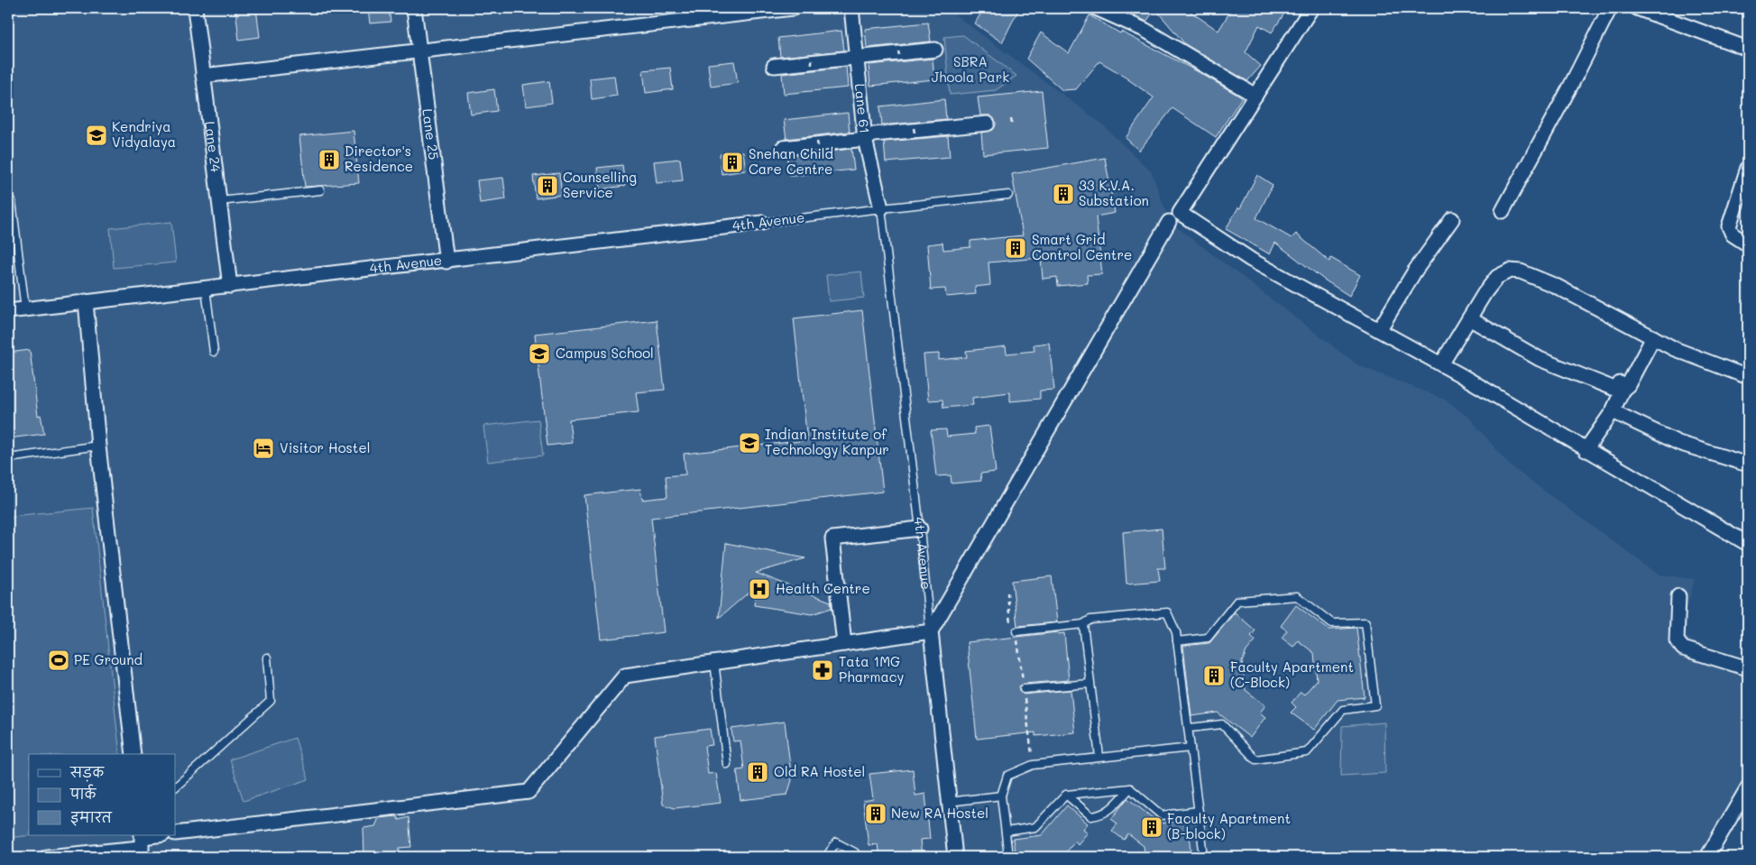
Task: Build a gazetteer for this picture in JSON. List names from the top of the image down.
{
  "streets": {
    "street": [
      "Lane 61",
      "Lane 25",
      "Lane 24",
      "4th Avenue"
    ]
  },
  "crossings": [
    ["Lane 61", "4th Avenue"],
    ["Lane 25", "4th Avenue"],
    ["Lane 24", "4th Avenue"]
  ],
  "parks": ["SBRA Jhoola Park"],
  "places": {
    "school or university": ["Kendriya Vidyalaya", "Campus School", "Indian Institute of Technology Kanpur"],
    "building": [
      "Director's Residence",
      "Snehan Child Care Centre",
      "Counselling Service",
      "33 K.V.A. Substation",
      "Smart Grid Control Centre",
      "Faculty Apartment (C-Block)",
      "Old RA Hostel",
      "New RA Hostel",
      "Faculty Apartment (B-block)"
    ],
    "hotel": ["Visitor Hostel"],
    "hospital": ["Health Centre"],
    "sports": ["PE Ground"],
    "pharmacy": ["Tata 1MG Pharmacy"]
  },
  "legend": ["सड़क", "पार्क", "इमारत"]
}
